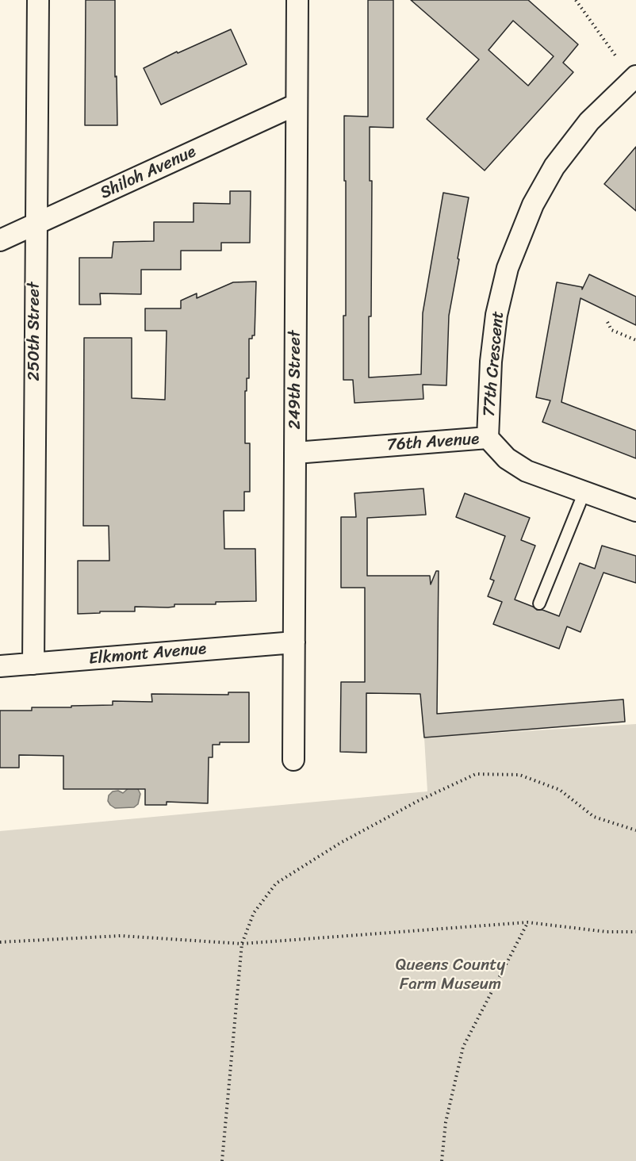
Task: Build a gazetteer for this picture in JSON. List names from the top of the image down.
{
  "streets": {
    "street": [
      "Shiloh Avenue",
      "250th Street",
      "77th Crescent",
      "249th Street",
      "76th Avenue",
      "Elkmont Avenue"
    ]
  },
  "crossings": [
    ["Shiloh Avenue", "250th Street"],
    ["Shiloh Avenue", "249th Street"],
    ["250th Street", "Elkmont Avenue"],
    ["77th Crescent", "76th Avenue"],
    ["249th Street", "76th Avenue"],
    ["249th Street", "Elkmont Avenue"]
  ],
  "parks": ["Queens County Farm Museum"]
}
